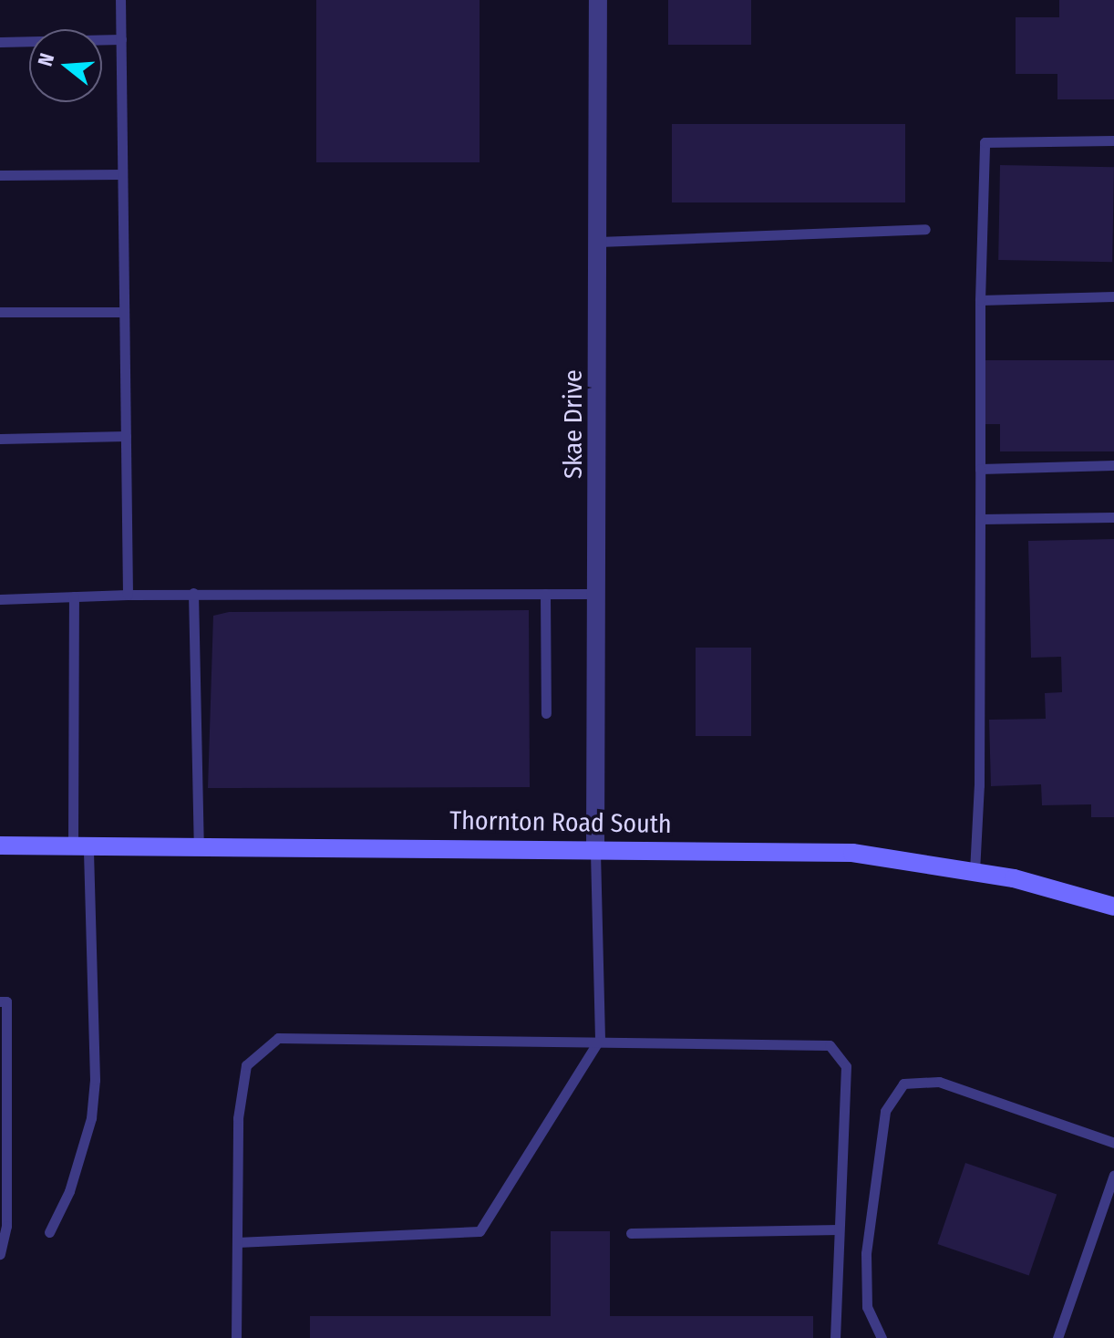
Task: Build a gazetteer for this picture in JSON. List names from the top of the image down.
{
  "streets": {
    "street": ["Skae Drive", "Thornton Road South"]
  },
  "crossings": [
    ["Skae Drive", "Thornton Road South"]
  ],
  "north": "left"
}
